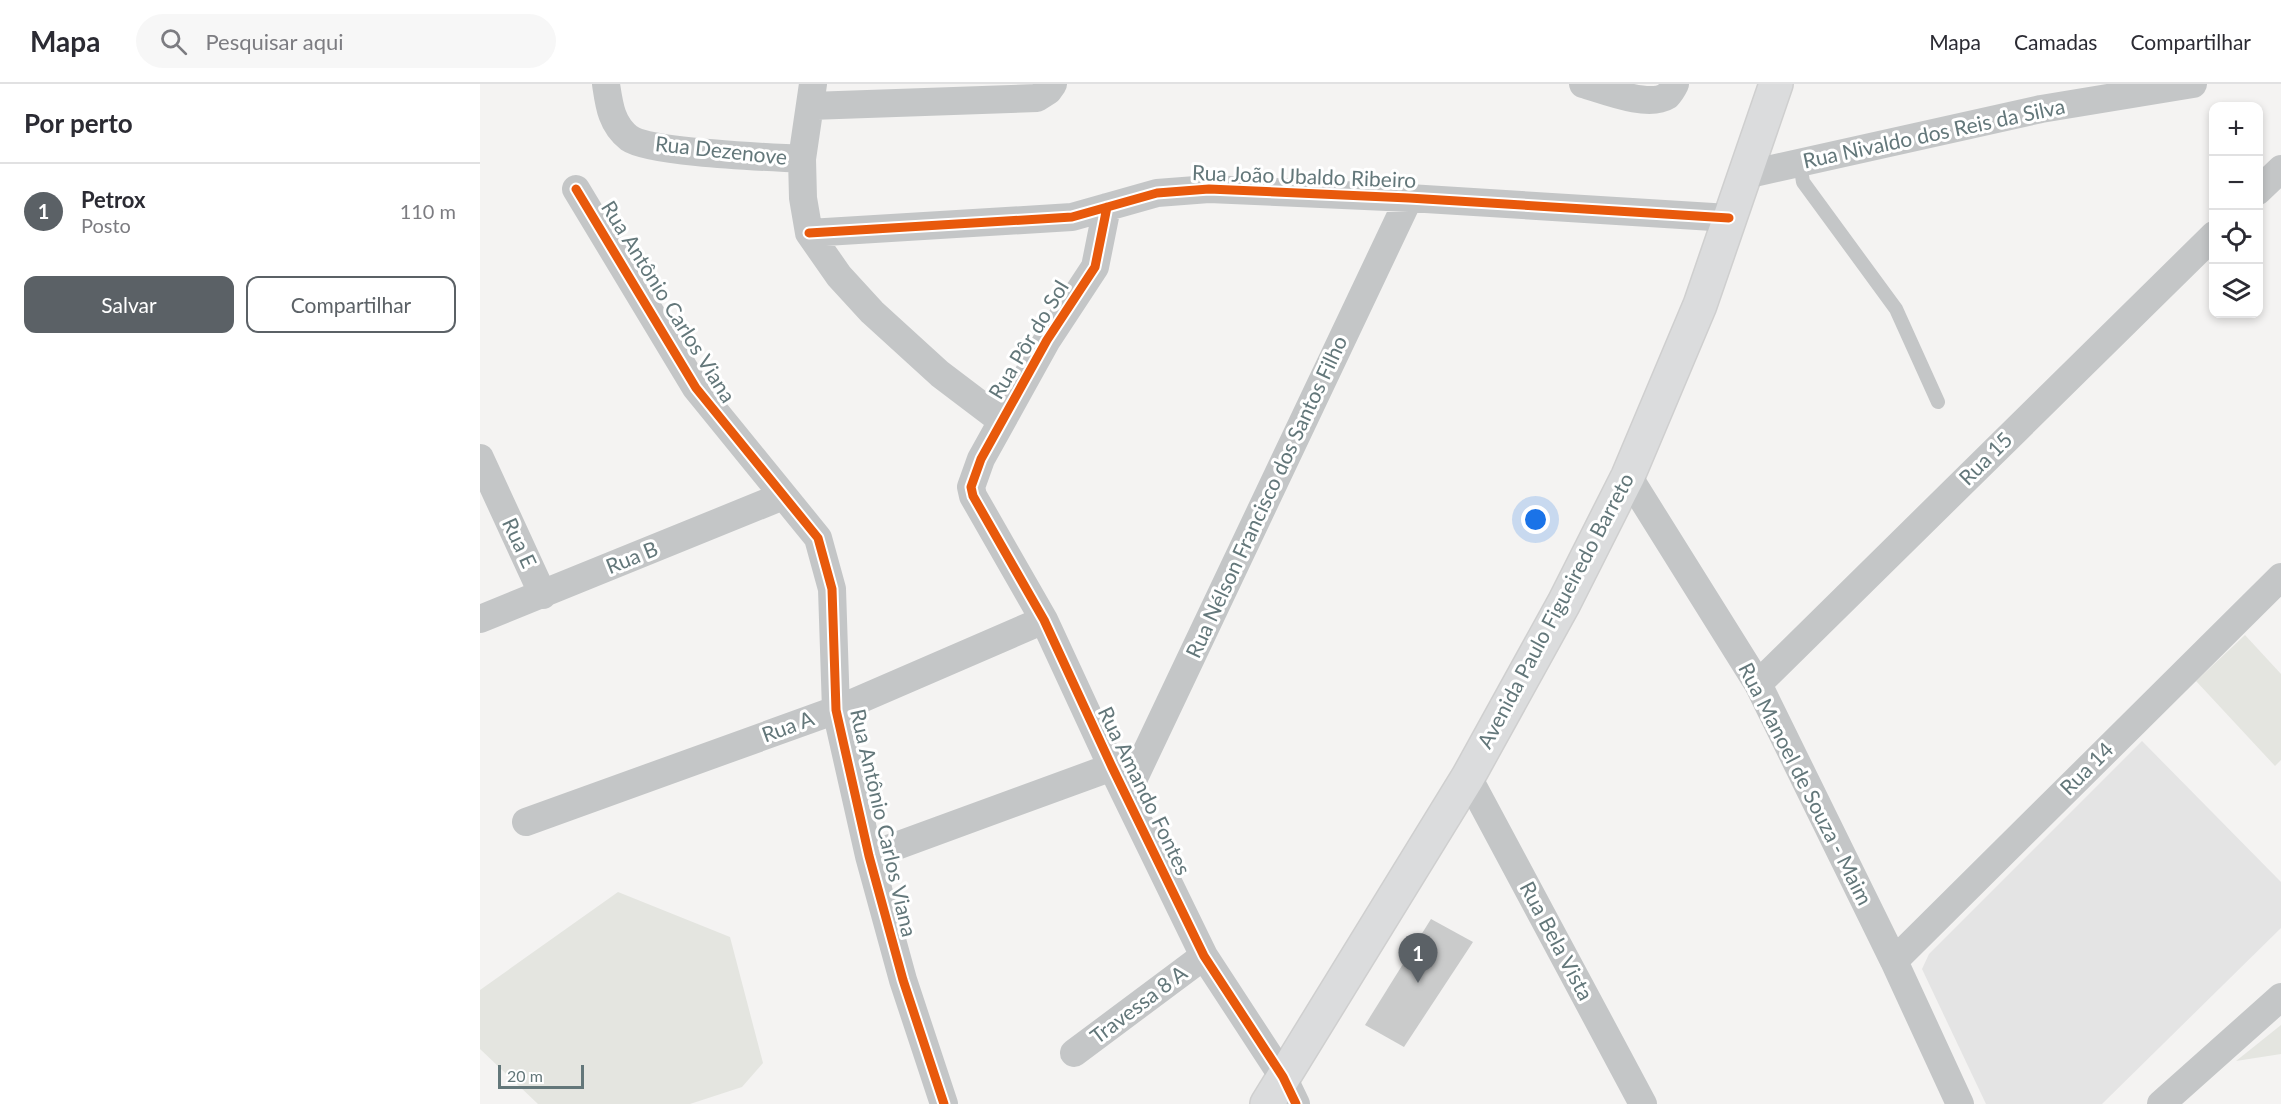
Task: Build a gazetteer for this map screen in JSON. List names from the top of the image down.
{
  "streets": {
    "main road": ["Avenida Paulo Figueiredo Barreto"],
    "street": [
      "Rua Nivaldo dos Reis da Silva",
      "Rua Dezenove",
      "Rua João Ubaldo Ribeiro",
      "Rua Antônio Carlos Viana",
      "Rua Pôr do Sol",
      "Rua 15",
      "Rua Nélson Francisco dos Santos Filho",
      "Rua E",
      "Rua B",
      "Rua A",
      "Rua 14",
      "Rua Manoel de Souza - Maim",
      "Rua Amando Fontes",
      "Rua Bela Vista",
      "Travessa 8 A"
    ]
  },
  "crossings": [
    ["Rua Nivaldo dos Reis da Silva", "Avenida Paulo Figueiredo Barreto"],
    ["Rua Dezenove", "Rua João Ubaldo Ribeiro"],
    ["Rua João Ubaldo Ribeiro", "Rua Pôr do Sol"],
    ["Rua João Ubaldo Ribeiro", "Rua Nélson Francisco dos Santos Filho"],
    ["Rua João Ubaldo Ribeiro", "Avenida Paulo Figueiredo Barreto"],
    ["Rua Antônio Carlos Viana", "Rua B"],
    ["Rua Antônio Carlos Viana", "Rua A"],
    ["Rua Pôr do Sol", "Rua Amando Fontes"],
    ["Rua 15", "Rua Manoel de Souza - Maim"],
    ["Rua Nélson Francisco dos Santos Filho", "Rua Amando Fontes"],
    ["Rua E", "Rua B"],
    ["Avenida Paulo Figueiredo Barreto", "Rua Manoel de Souza - Maim"],
    ["Avenida Paulo Figueiredo Barreto", "Rua Amando Fontes"],
    ["Avenida Paulo Figueiredo Barreto", "Rua Bela Vista"],
    ["Rua A", "Rua Amando Fontes"],
    ["Rua 14", "Rua Manoel de Souza - Maim"],
    ["Rua Amando Fontes", "Travessa 8 A"]
  ],
  "scale_bar": "20 m",
  "page": {
    "header": "Mapa",
    "search": "Pesquisar aqui",
    "nav": ["Mapa", "Camadas", "Compartilhar"],
    "heading": "Por perto",
    "map_buttons": ["+", "−"],
    "list": [
      {
        "mark": "1",
        "name": "Petrox",
        "note": "Posto",
        "value": "110 m"
      }
    ],
    "buttons": ["Salvar", "Compartilhar"],
    "pins": "1",
    "scale": "20 m"
  }
}
